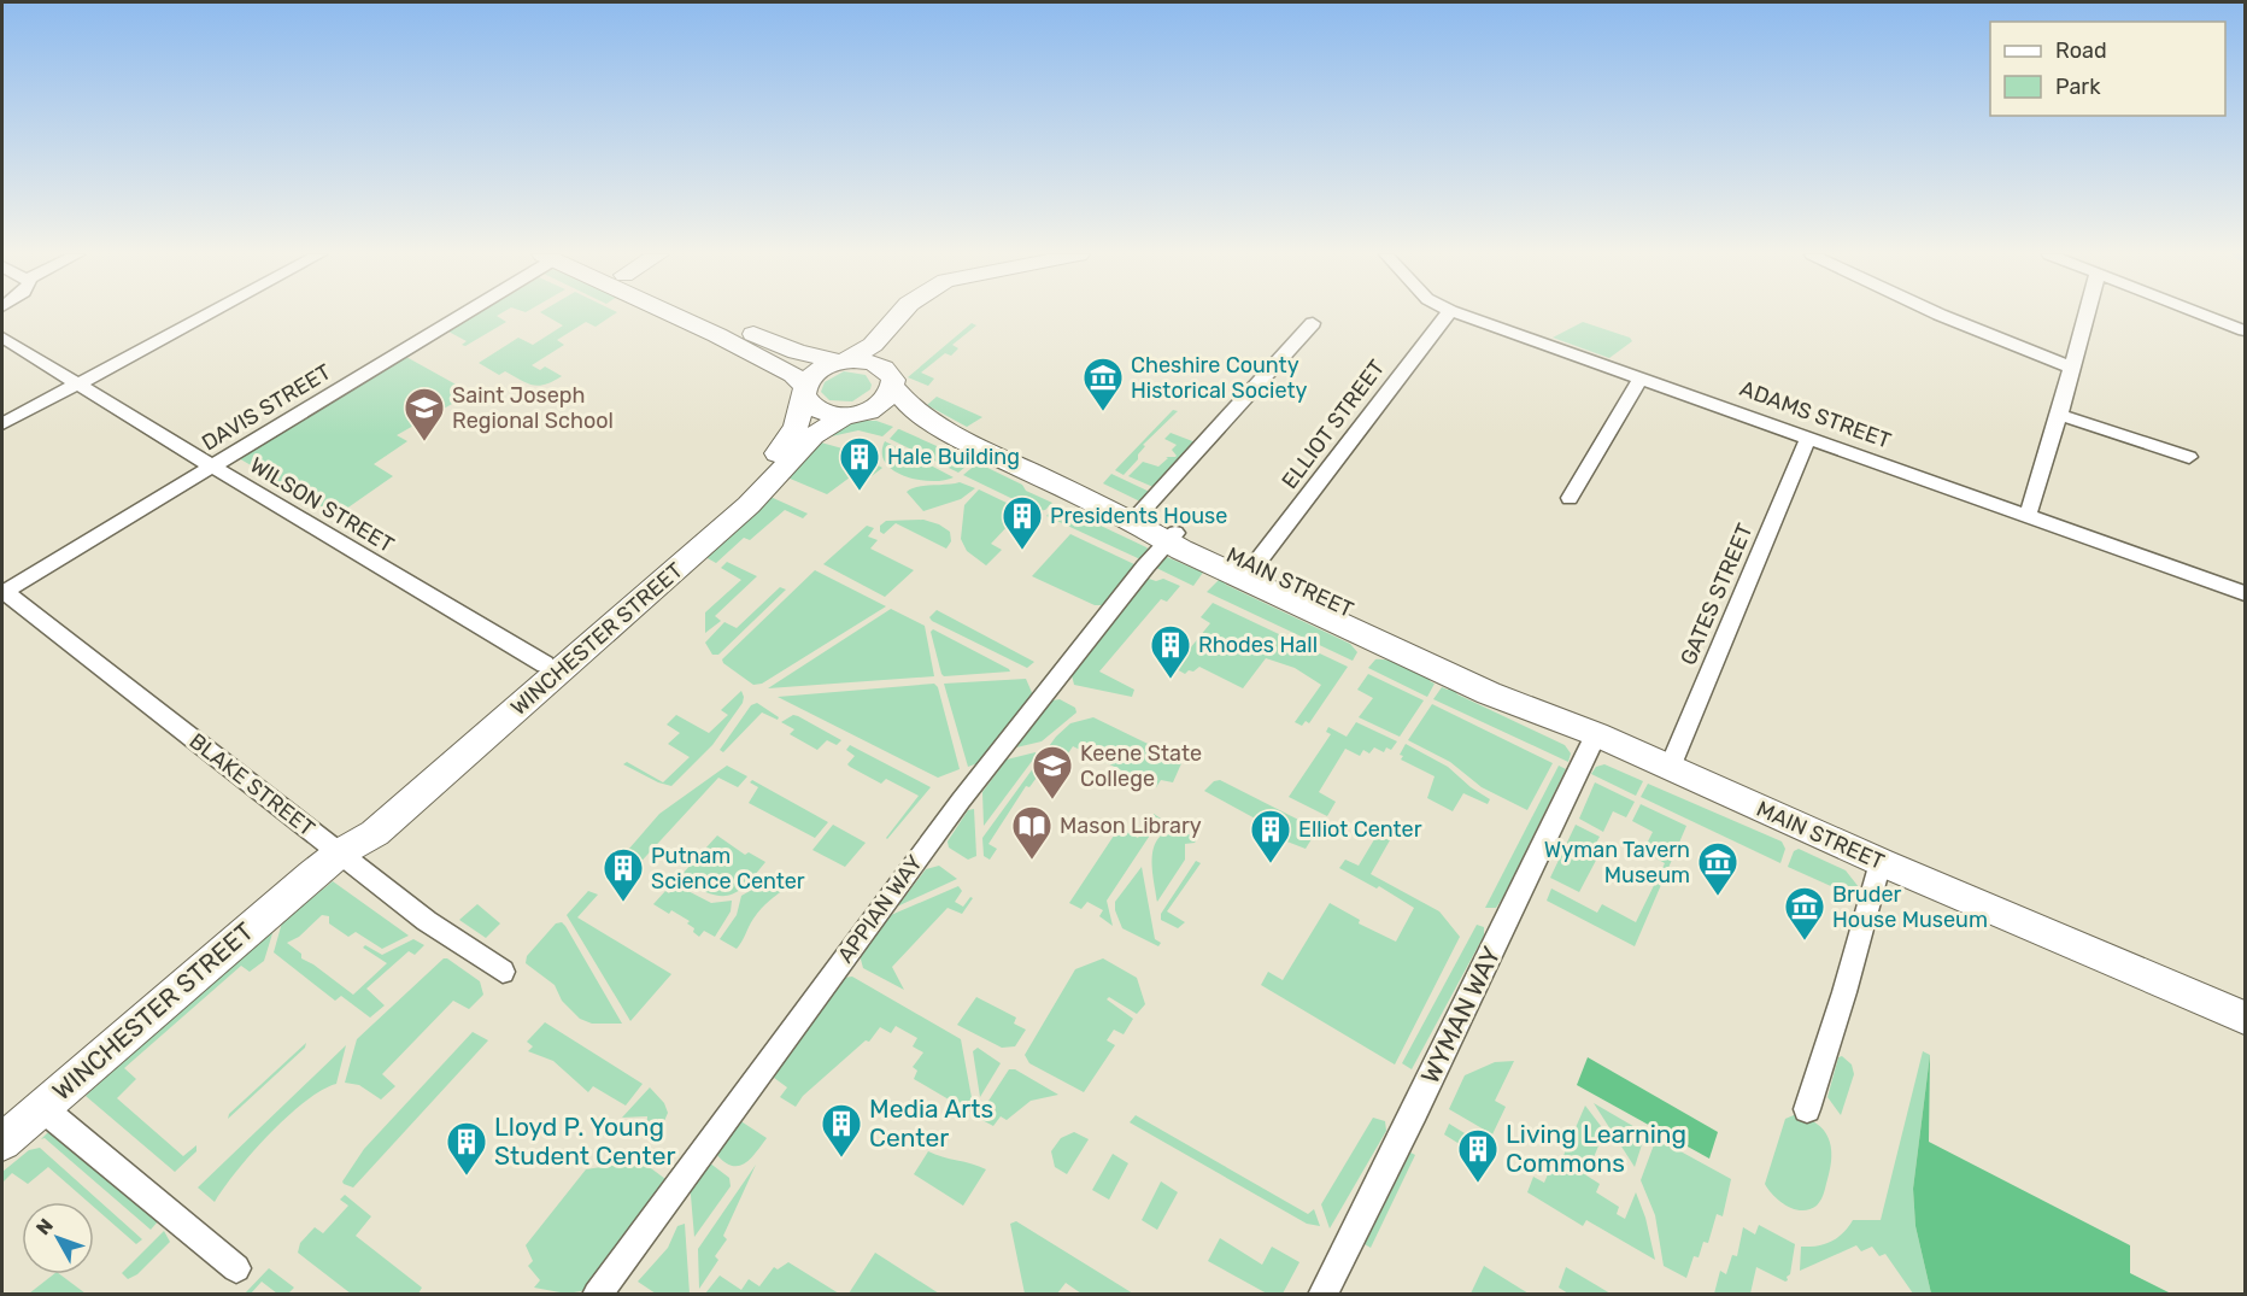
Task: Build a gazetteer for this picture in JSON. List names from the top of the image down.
{
  "streets": {
    "main road": ["MAIN STREET", "WINCHESTER STREET"],
    "street": [
      "DAVIS STREET",
      "ADAMS STREET",
      "ELLIOT STREET",
      "WILSON STREET",
      "GATES STREET",
      "BLAKE STREET",
      "APPIAN WAY",
      "WYMAN WAY"
    ]
  },
  "crossings": [
    ["DAVIS STREET", "WILSON STREET"],
    ["DAVIS STREET", "BLAKE STREET"],
    ["ADAMS STREET", "GATES STREET"],
    ["ELLIOT STREET", "MAIN STREET"],
    ["WILSON STREET", "WINCHESTER STREET"],
    ["MAIN STREET", "GATES STREET"],
    ["MAIN STREET", "WINCHESTER STREET"],
    ["MAIN STREET", "APPIAN WAY"],
    ["MAIN STREET", "WYMAN WAY"],
    ["WINCHESTER STREET", "BLAKE STREET"]
  ],
  "places": {
    "museum": ["Cheshire County Historical Society", "Wyman Tavern Museum", "Bruder House Museum"],
    "school or university": ["Saint Joseph Regional School", "Keene State College"],
    "building": [
      "Hale Building",
      "Presidents House",
      "Rhodes Hall",
      "Elliot Center",
      "Putnam Science Center",
      "Media Arts Center",
      "Lloyd P. Young Student Center",
      "Living Learning Commons"
    ],
    "library": ["Mason Library"]
  },
  "legend": ["Road", "Park"],
  "north": "top left"
}
